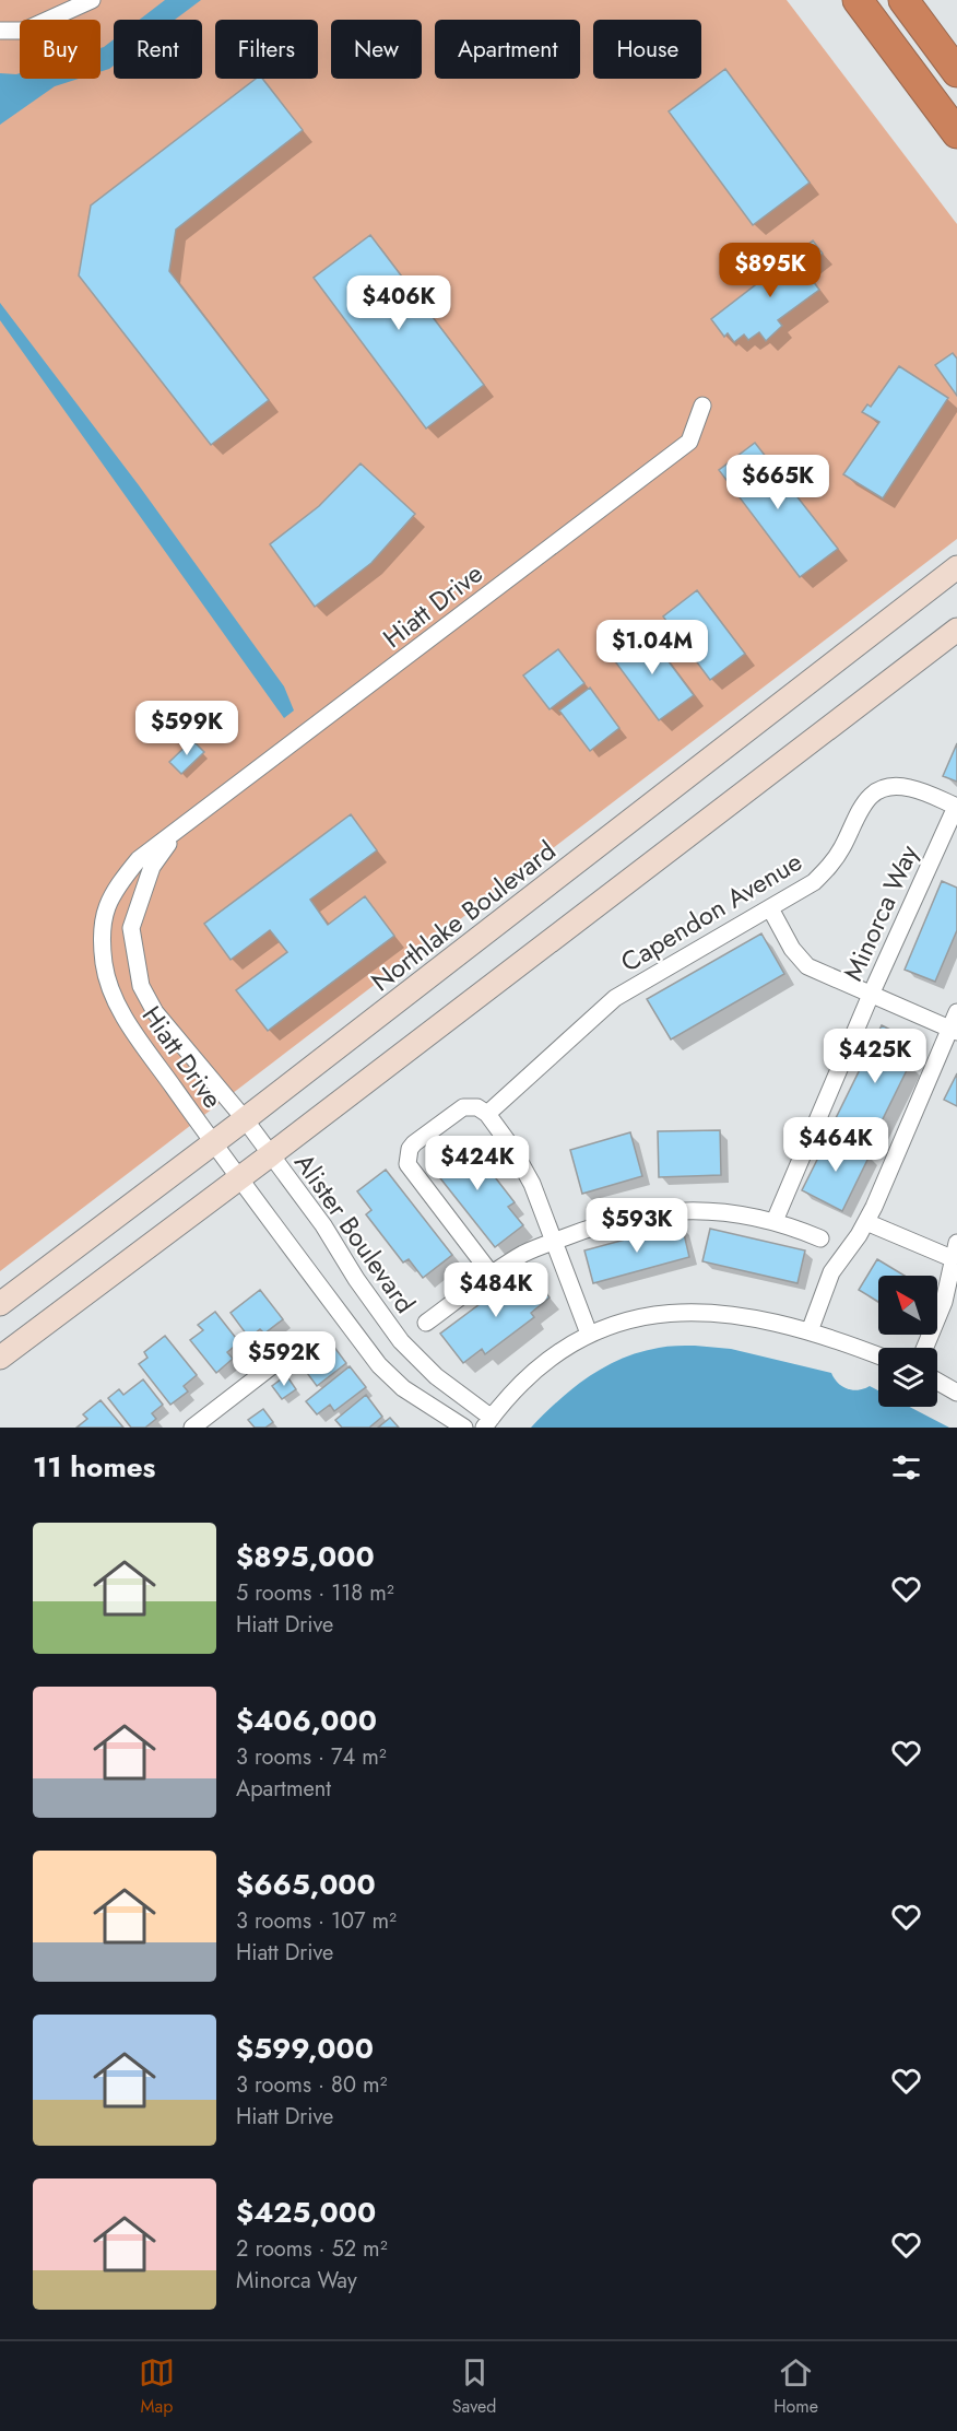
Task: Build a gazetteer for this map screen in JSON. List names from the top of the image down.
{
  "streets": {
    "main road": ["Northlake Boulevard"],
    "street": [
      "Hiatt Drive",
      "Capendon Avenue",
      "Minorca Way",
      "Alister Boulevard"
    ]
  },
  "crossings": [
    ["Hiatt Drive", "Northlake Boulevard"],
    ["Hiatt Drive", "Alister Boulevard"],
    ["Capendon Avenue", "Minorca Way"],
    ["Northlake Boulevard", "Alister Boulevard"]
  ],
  "north": "top left",
  "page": {
    "chip": [
      "Buy",
      "Rent",
      "Filters",
      "New",
      "Apartment",
      "House"
    ],
    "price": [
      "$895K",
      "$406K",
      "$665K",
      "$1.04M",
      "$599K",
      "$425K",
      "$464K",
      "$424K",
      "$593K",
      "$484K",
      "$592K"
    ],
    "heading": "11 homes",
    "list": [
      {
        "name": "$895,000",
        "note": "5 rooms · 118 m² · Hiatt Drive"
      },
      {
        "name": "$406,000",
        "note": "3 rooms · 74 m² · Apartment"
      },
      {
        "name": "$665,000",
        "note": "3 rooms · 107 m² · Hiatt Drive"
      },
      {
        "name": "$599,000",
        "note": "3 rooms · 80 m² · Hiatt Drive"
      },
      {
        "name": "$425,000",
        "note": "2 rooms · 52 m² · Minorca Way"
      }
    ],
    "tabs": ["Map", "Saved", "Home"]
  }
}
